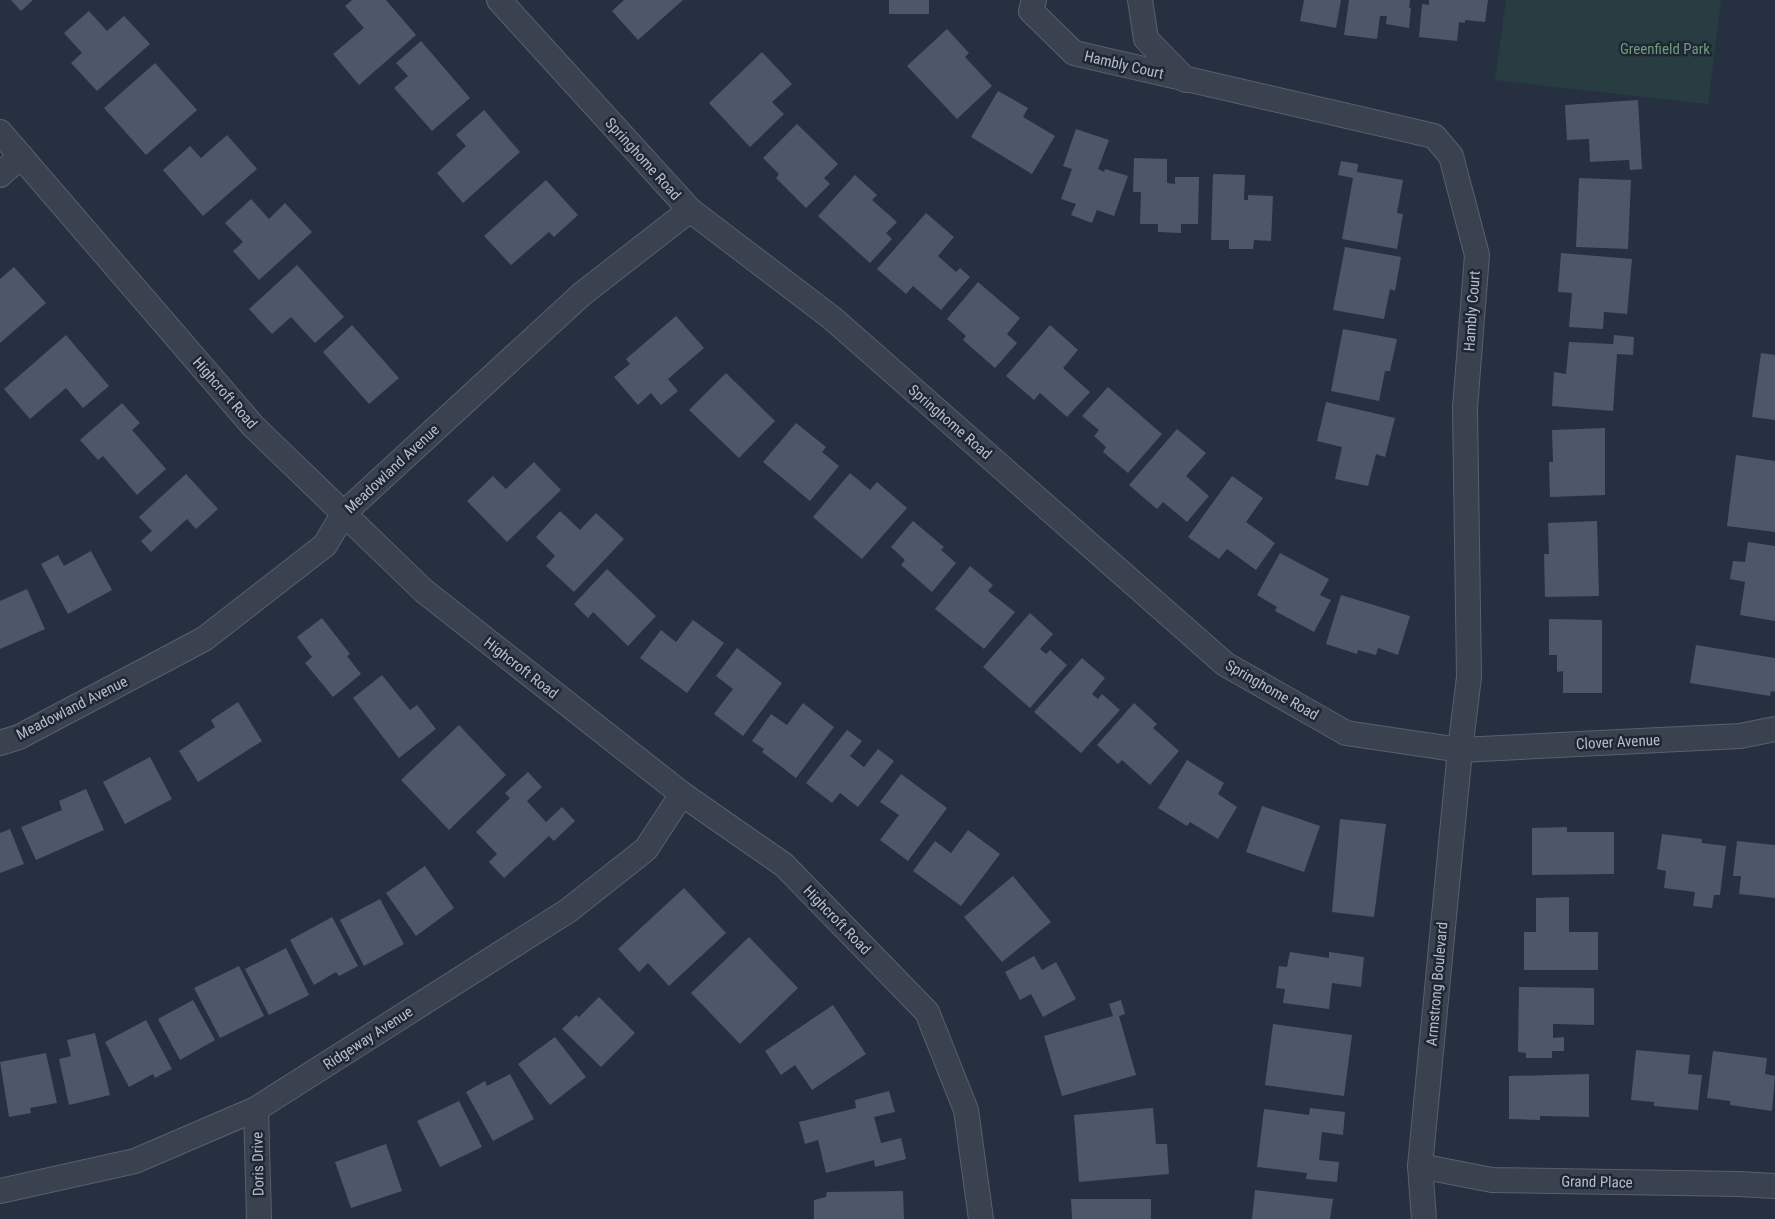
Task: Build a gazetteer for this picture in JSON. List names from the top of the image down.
{
  "streets": {
    "street": [
      "Hambly Court",
      "Springhome Road",
      "Highcroft Road",
      "Meadowland Avenue",
      "Clover Avenue",
      "Armstrong Boulevard",
      "Ridgeway Avenue",
      "Doris Drive",
      "Grand Place"
    ]
  },
  "crossings": [
    ["Hambly Court", "Springhome Road"],
    ["Hambly Court", "Clover Avenue"],
    ["Hambly Court", "Armstrong Boulevard"],
    ["Springhome Road", "Meadowland Avenue"],
    ["Springhome Road", "Clover Avenue"],
    ["Springhome Road", "Armstrong Boulevard"],
    ["Highcroft Road", "Meadowland Avenue"],
    ["Highcroft Road", "Ridgeway Avenue"],
    ["Clover Avenue", "Armstrong Boulevard"],
    ["Armstrong Boulevard", "Grand Place"],
    ["Ridgeway Avenue", "Doris Drive"]
  ],
  "parks": ["Greenfield Park"]
}
